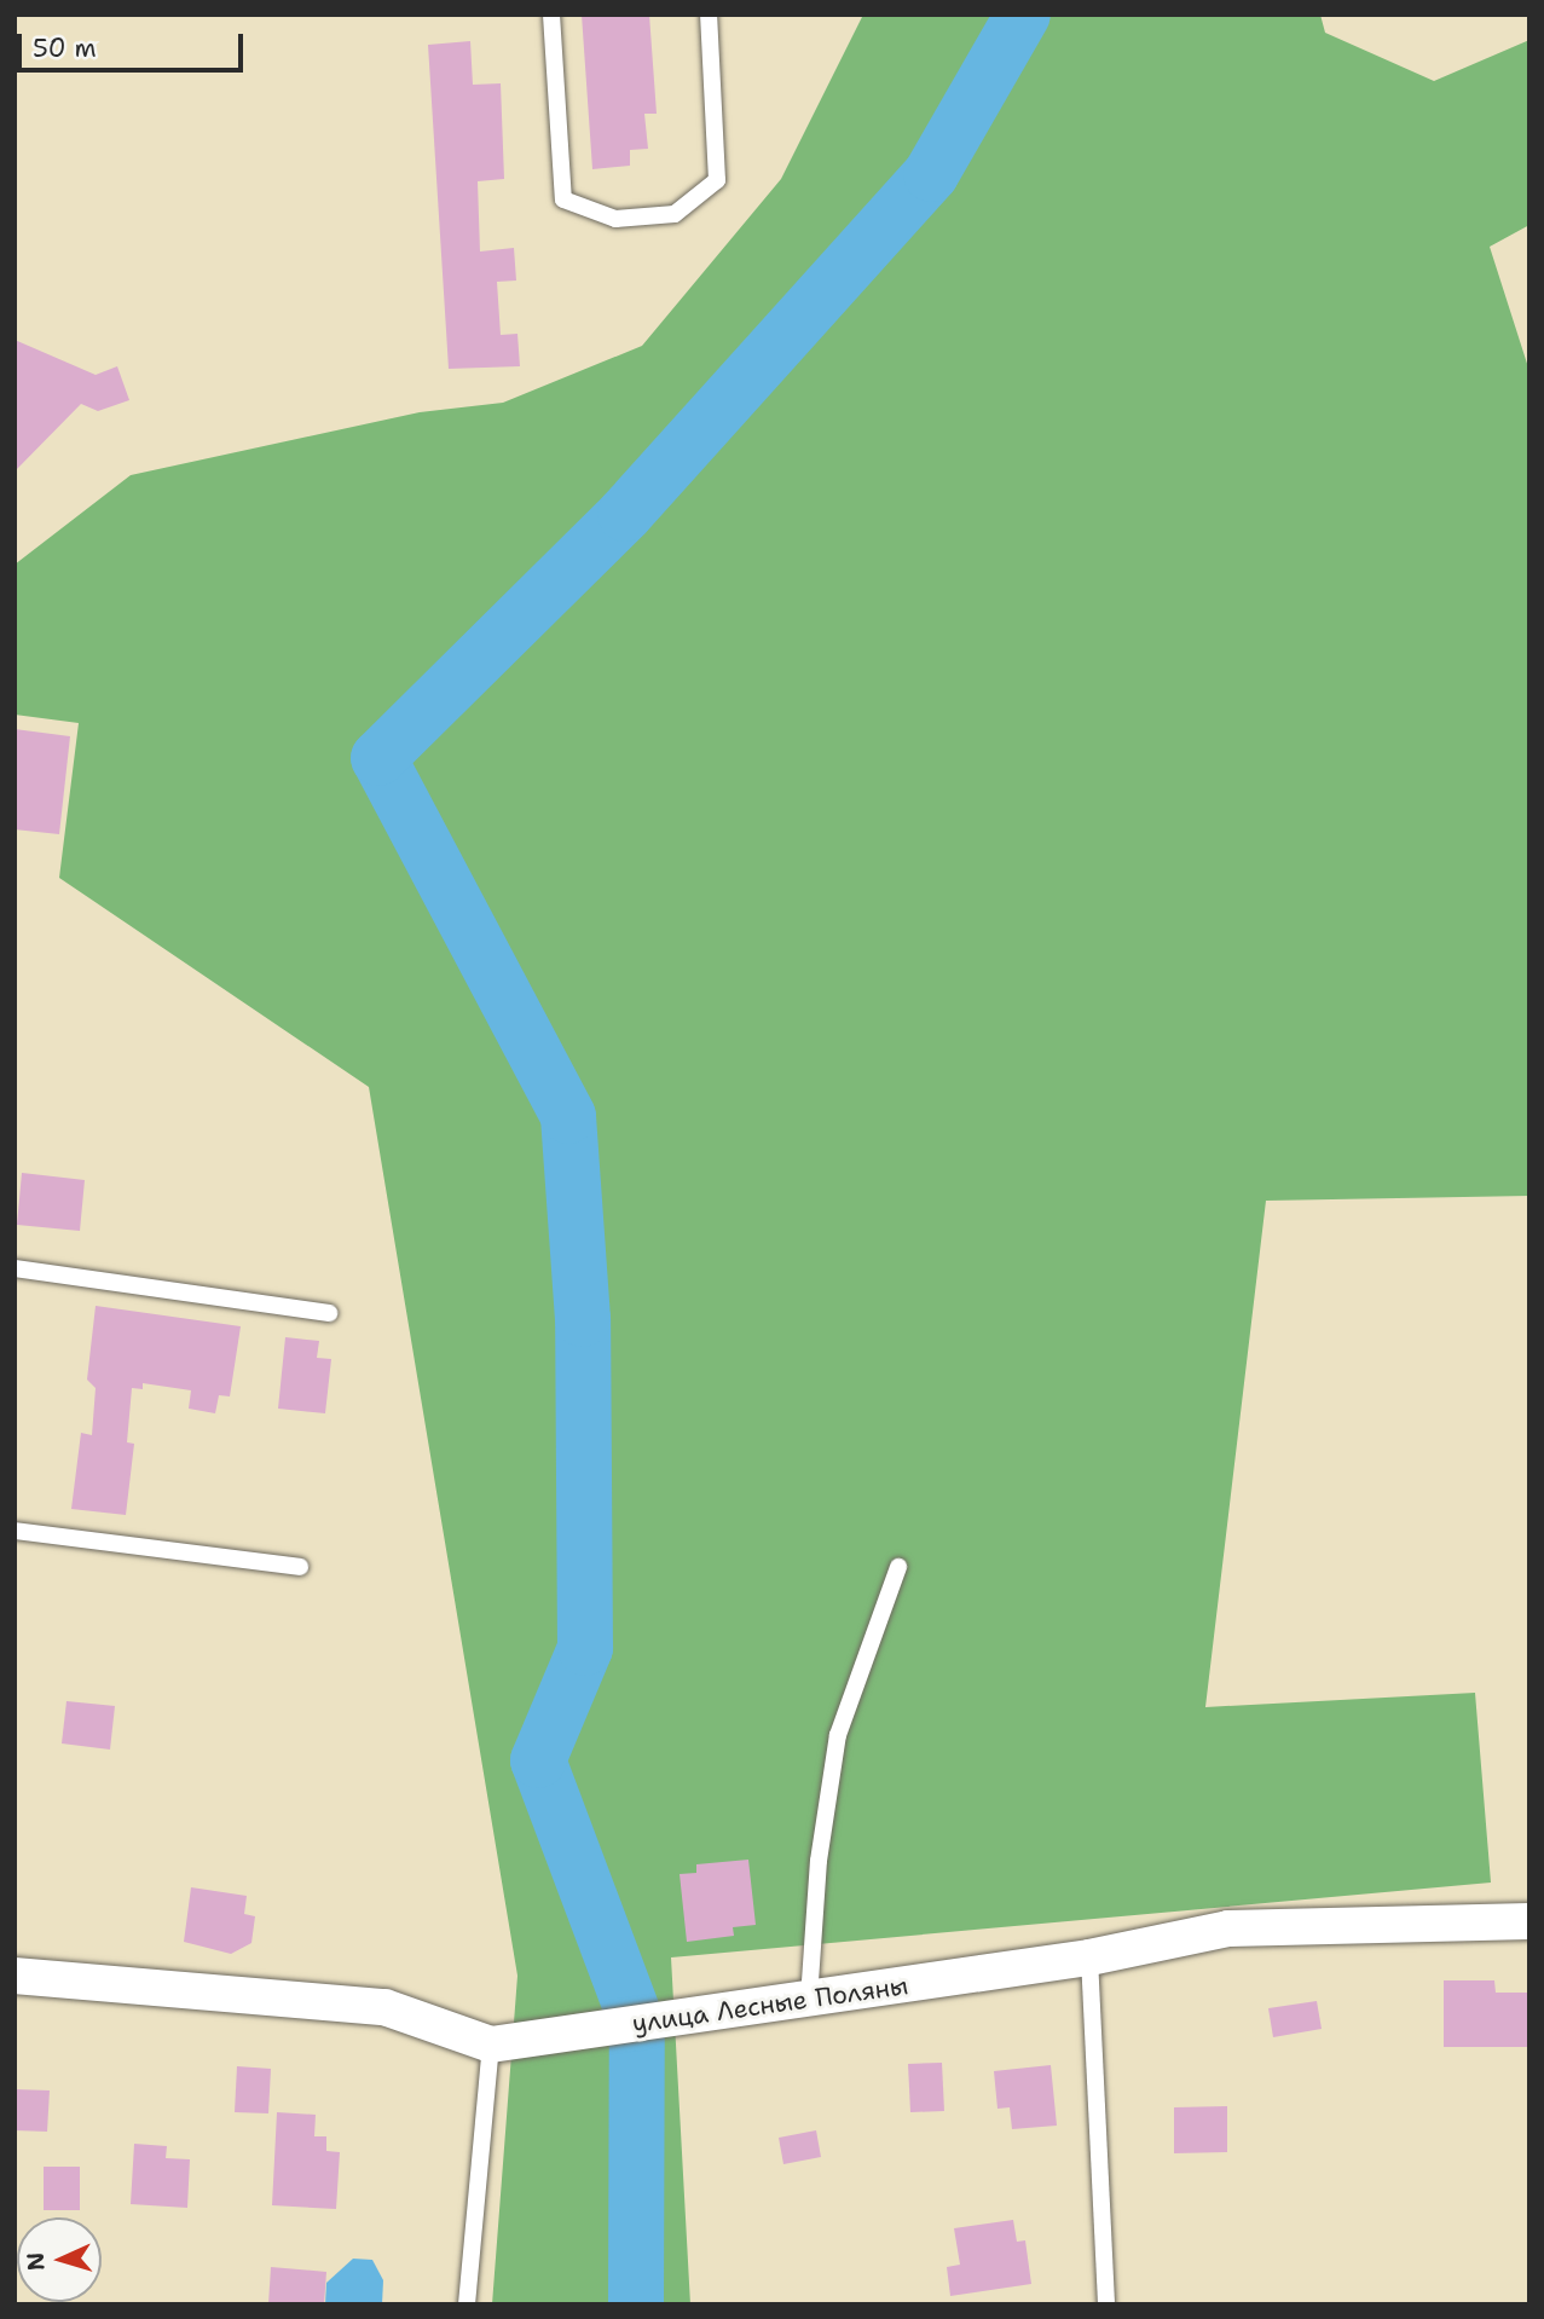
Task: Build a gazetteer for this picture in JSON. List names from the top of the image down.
{
  "streets": {
    "street": ["улица Лесные Поляны"]
  },
  "scale_bar": "50 m",
  "north": "left"
}
